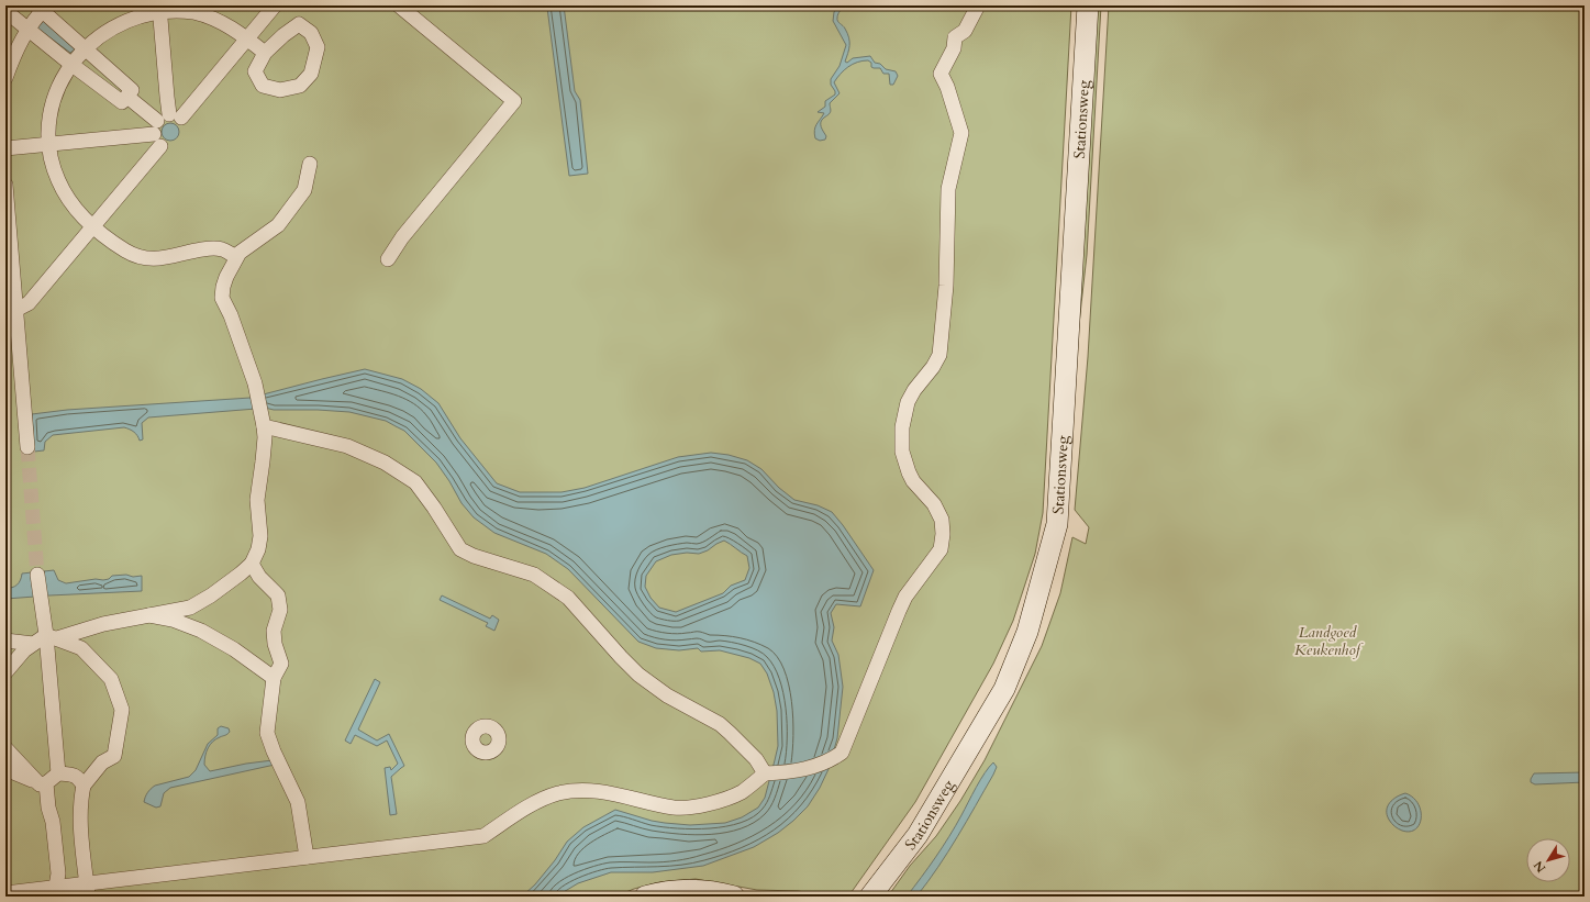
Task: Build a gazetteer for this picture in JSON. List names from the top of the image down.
{
  "streets": {
    "main road": ["Stationsweg"]
  },
  "parks": ["Landgoed Keukenhof"],
  "north": "bottom left"
}
